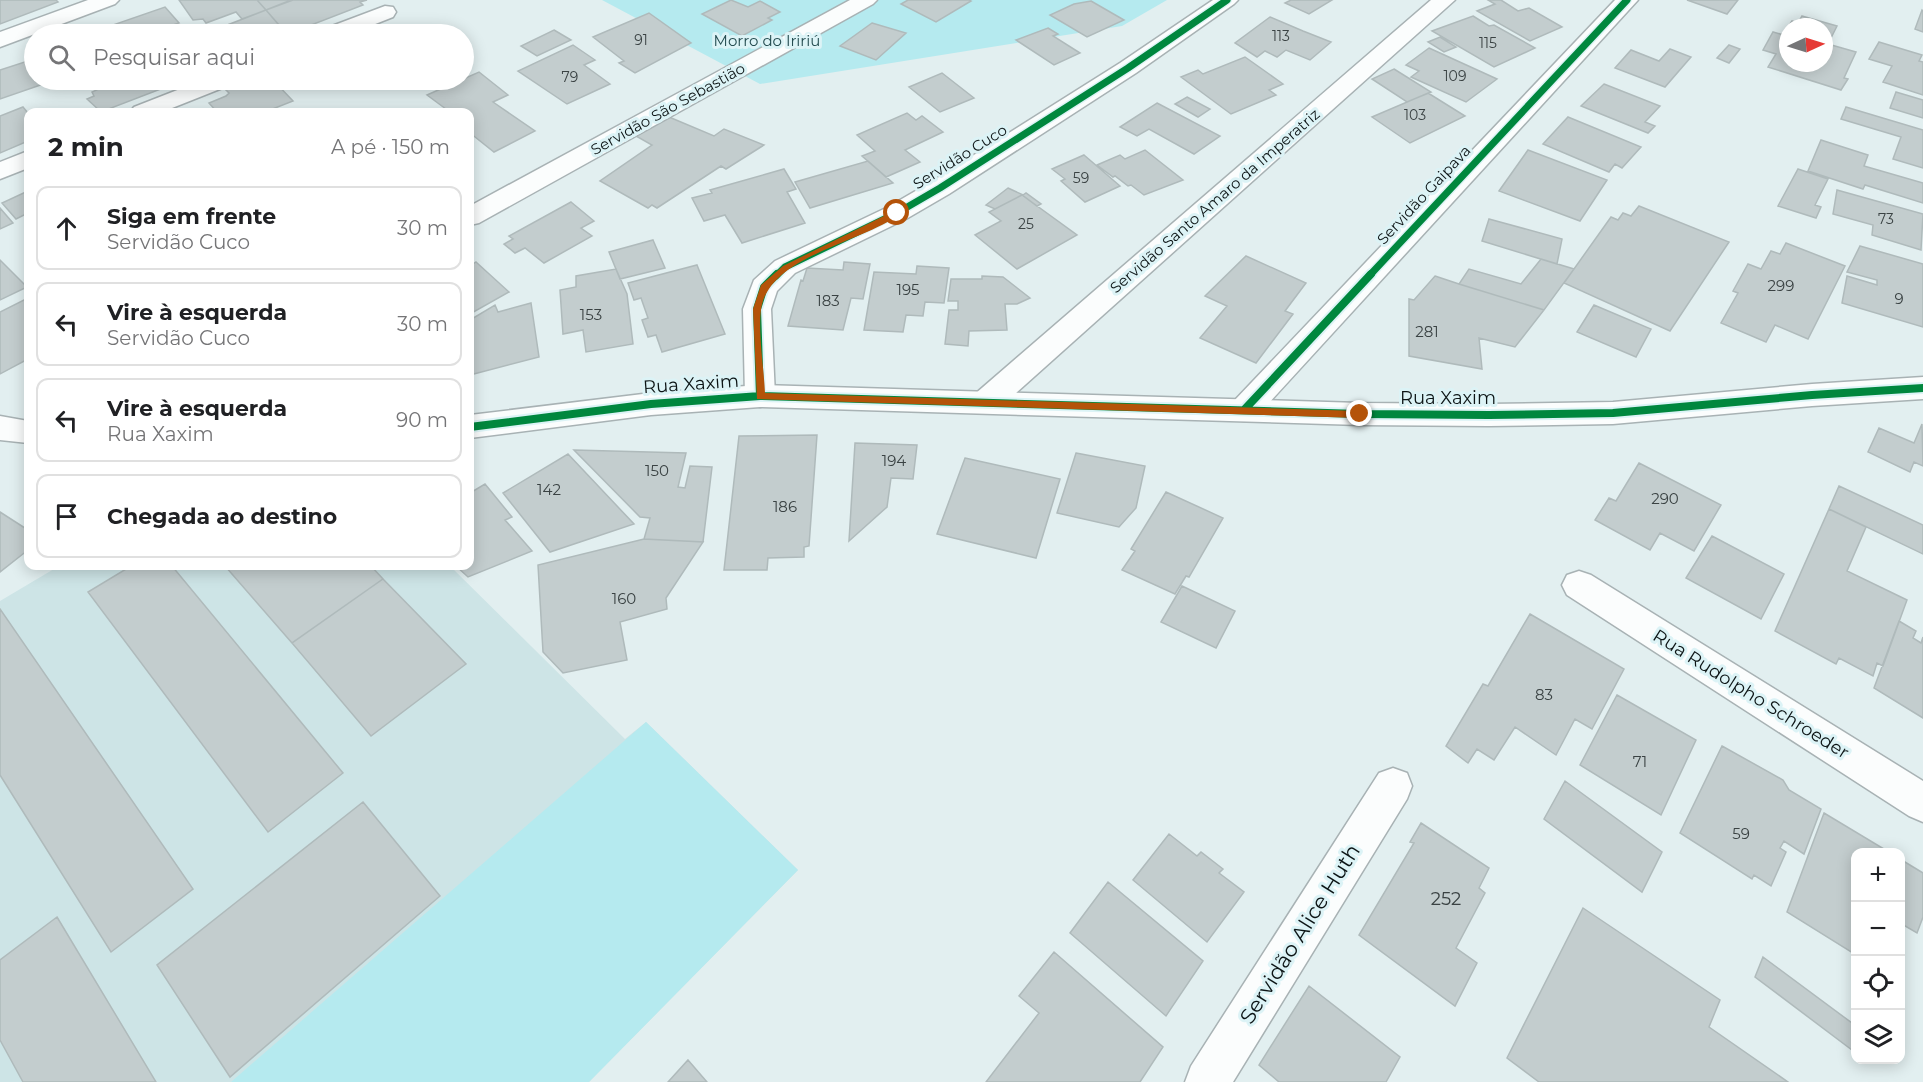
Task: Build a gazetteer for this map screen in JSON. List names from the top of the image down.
{
  "streets": {
    "street": [
      "Servidão São Sebastião",
      "Servidão Cuco",
      "Servidão Gaipava",
      "Servidão Santo Amaro da Imperatriz",
      "Rua Xaxim",
      "Rua Rudolpho Schroeder",
      "Servidão Alice Huth"
    ]
  },
  "crossings": [
    ["Servidão Cuco", "Rua Xaxim"],
    ["Servidão Gaipava", "Rua Xaxim"],
    ["Servidão Santo Amaro da Imperatriz", "Rua Xaxim"]
  ],
  "parks": ["Morro do Iririú"],
  "house_numbers": [
    "113",
    "91",
    "115",
    "109",
    "79",
    "103",
    "59",
    "73",
    "25",
    "299",
    "195",
    "9",
    "183",
    "153",
    "281",
    "194",
    "150",
    "142",
    "290",
    "186",
    "160",
    "83",
    "71",
    "59",
    "252"
  ],
  "north": "right",
  "page": {
    "search": "Pesquisar aqui",
    "heading": ["2 min", "A pé · 150 m"],
    "list": [
      ["Siga em frente", "Servidão Cuco", "30 m"],
      ["Vire à esquerda", "Servidão Cuco", "30 m"],
      ["Vire à esquerda", "Rua Xaxim", "90 m"],
      "Chegada ao destino"
    ],
    "map_buttons": ["+", "−"]
  }
}
